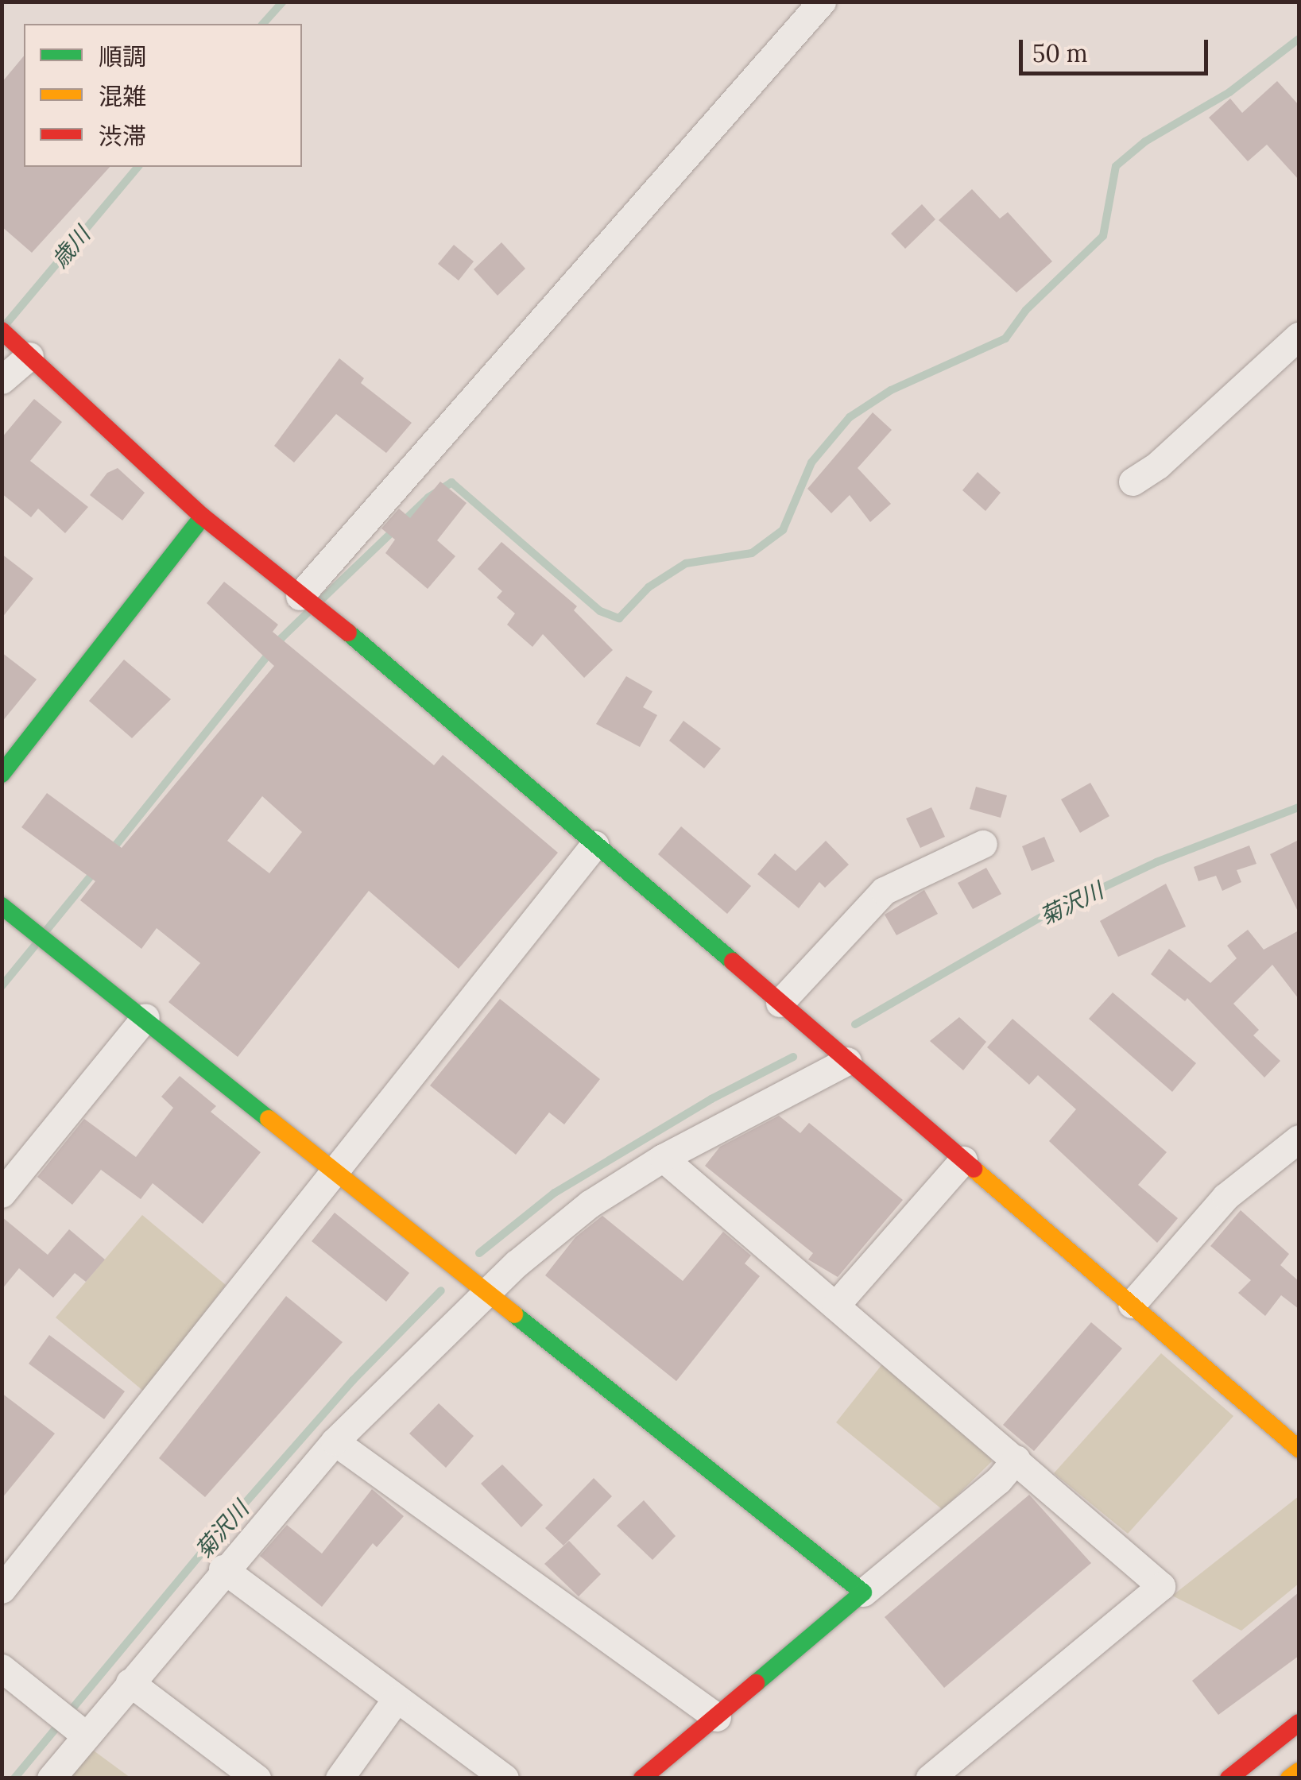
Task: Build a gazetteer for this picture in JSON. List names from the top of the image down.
{
  "water": ["歳川", "菊沢川"],
  "legend": ["順調", "混雑", "渋滞"],
  "scale_bar": "50 m"
}
